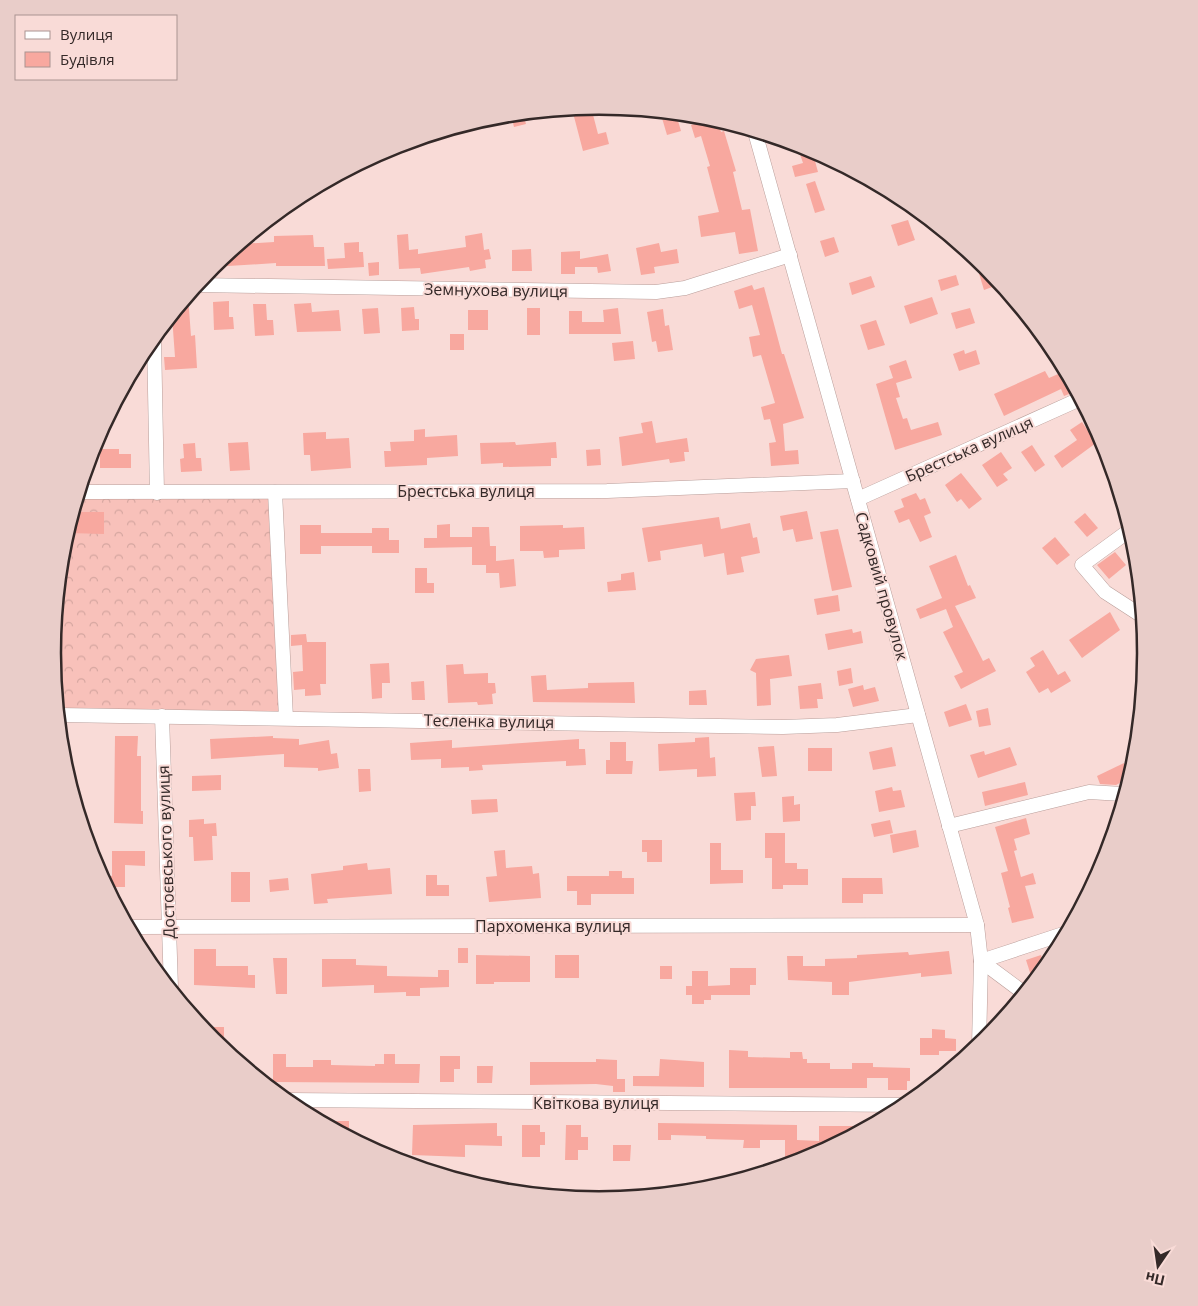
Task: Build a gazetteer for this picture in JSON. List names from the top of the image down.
{
  "streets": {
    "street": [
      "Земнухова вулиця",
      "Брестська вулиця",
      "Садковий провулок",
      "Тесленка вулиця",
      "Достоєвського вулиця",
      "Пархоменка вулиця",
      "Квіткова вулиця"
    ]
  },
  "crossings": [
    ["Земнухова вулиця", "Садковий провулок"],
    ["Брестська вулиця", "Садковий провулок"],
    ["Садковий провулок", "Тесленка вулиця"],
    ["Садковий провулок", "Пархоменка вулиця"],
    ["Тесленка вулиця", "Достоєвського вулиця"],
    ["Достоєвського вулиця", "Пархоменка вулиця"]
  ],
  "legend": ["Вулиця", "Будівля"],
  "north": "bottom"
}
